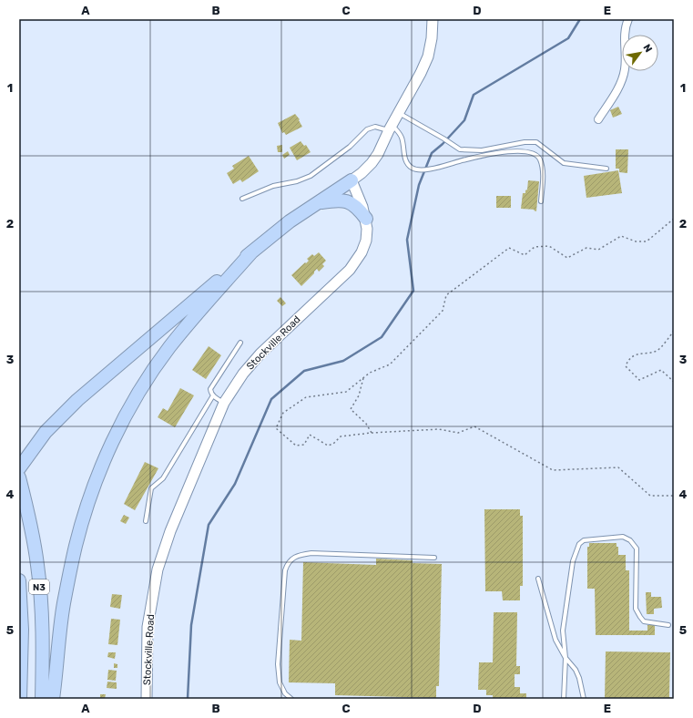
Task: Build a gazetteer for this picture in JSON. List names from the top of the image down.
{
  "streets": {
    "highway": ["N3"],
    "street": ["Stockville Road"]
  },
  "north": "top right",
  "grid": {
    "columns": [
      "A",
      "B",
      "C",
      "D",
      "E"
    ],
    "rows": [
      "1",
      "2",
      "3",
      "4",
      "5"
    ]
  }
}
